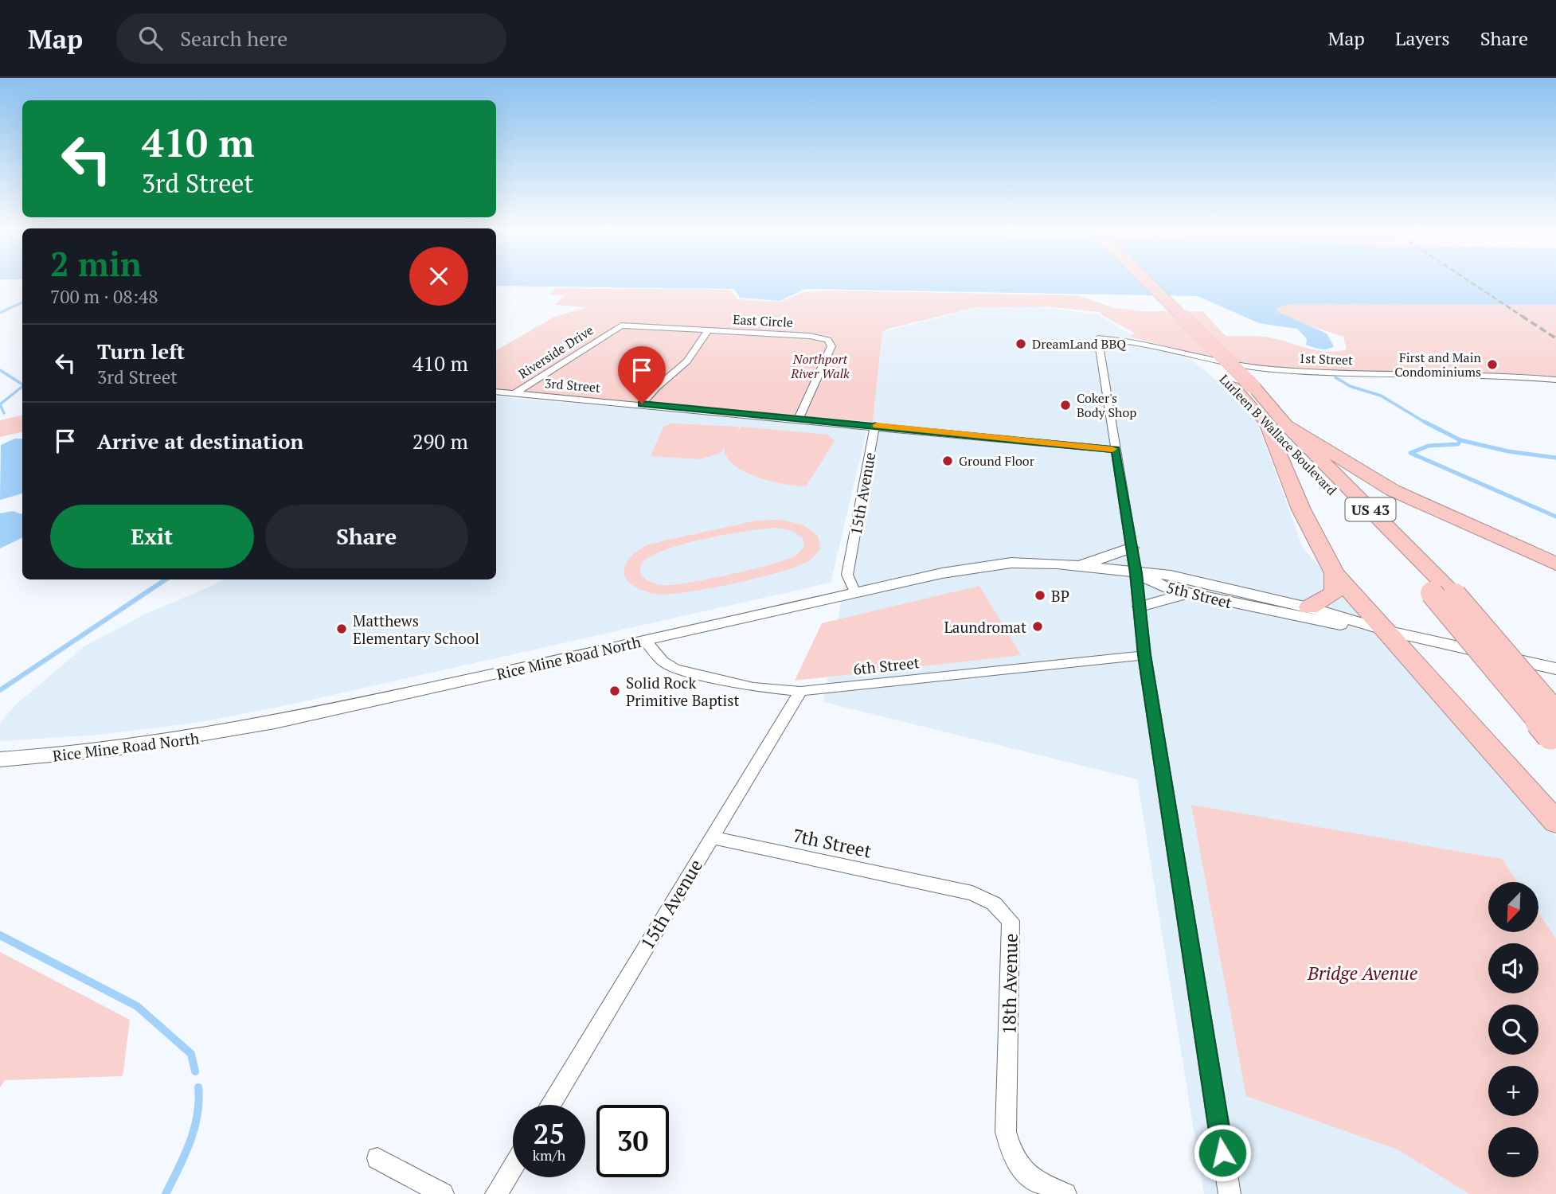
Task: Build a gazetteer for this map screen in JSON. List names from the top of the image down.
{
  "streets": {
    "highway": ["Lurleen B Wallace Boulevard", "US 43"],
    "main road": ["5th Street", "Rice Mine Road North"],
    "street": [
      "East Circle",
      "Riverside Drive",
      "1st Street",
      "3rd Street",
      "15th Avenue",
      "6th Street",
      "7th Street",
      "18th Avenue"
    ]
  },
  "crossings": [
    ["East Circle", "Riverside Drive"],
    ["East Circle", "3rd Street"],
    ["Riverside Drive", "3rd Street"],
    ["1st Street", "3rd Street"],
    ["3rd Street", "15th Avenue"],
    ["15th Avenue", "Rice Mine Road North"],
    ["15th Avenue", "6th Street"],
    ["15th Avenue", "7th Street"],
    ["5th Street", "Rice Mine Road North"],
    ["Rice Mine Road North", "6th Street"],
    ["7th Street", "18th Avenue"]
  ],
  "parks": ["Northport River Walk", "Bridge Avenue"],
  "places": [
    "DreamLand BBQ",
    "First and Main Condominiums",
    "Coker's Body Shop",
    "Ground Floor",
    "BP",
    "Laundromat",
    "Matthews Elementary School",
    "Solid Rock Primitive Baptist"
  ],
  "north": "bottom left",
  "page": {
    "header": "Map",
    "search": "Search here",
    "nav": ["Map", "Layers", "Share"],
    "turn": ["410 m", "3rd Street"],
    "heading": ["2 min", "700 m · 08:48"],
    "list": [
      {
        "name": "Turn left",
        "note": "3rd Street",
        "value": "410 m"
      },
      {
        "name": "Arrive at destination",
        "value": "290 m"
      }
    ],
    "buttons": ["Exit", "Share"],
    "map_buttons": ["+", "−"],
    "speed": "25 km/h",
    "limit": "30"
  }
}
